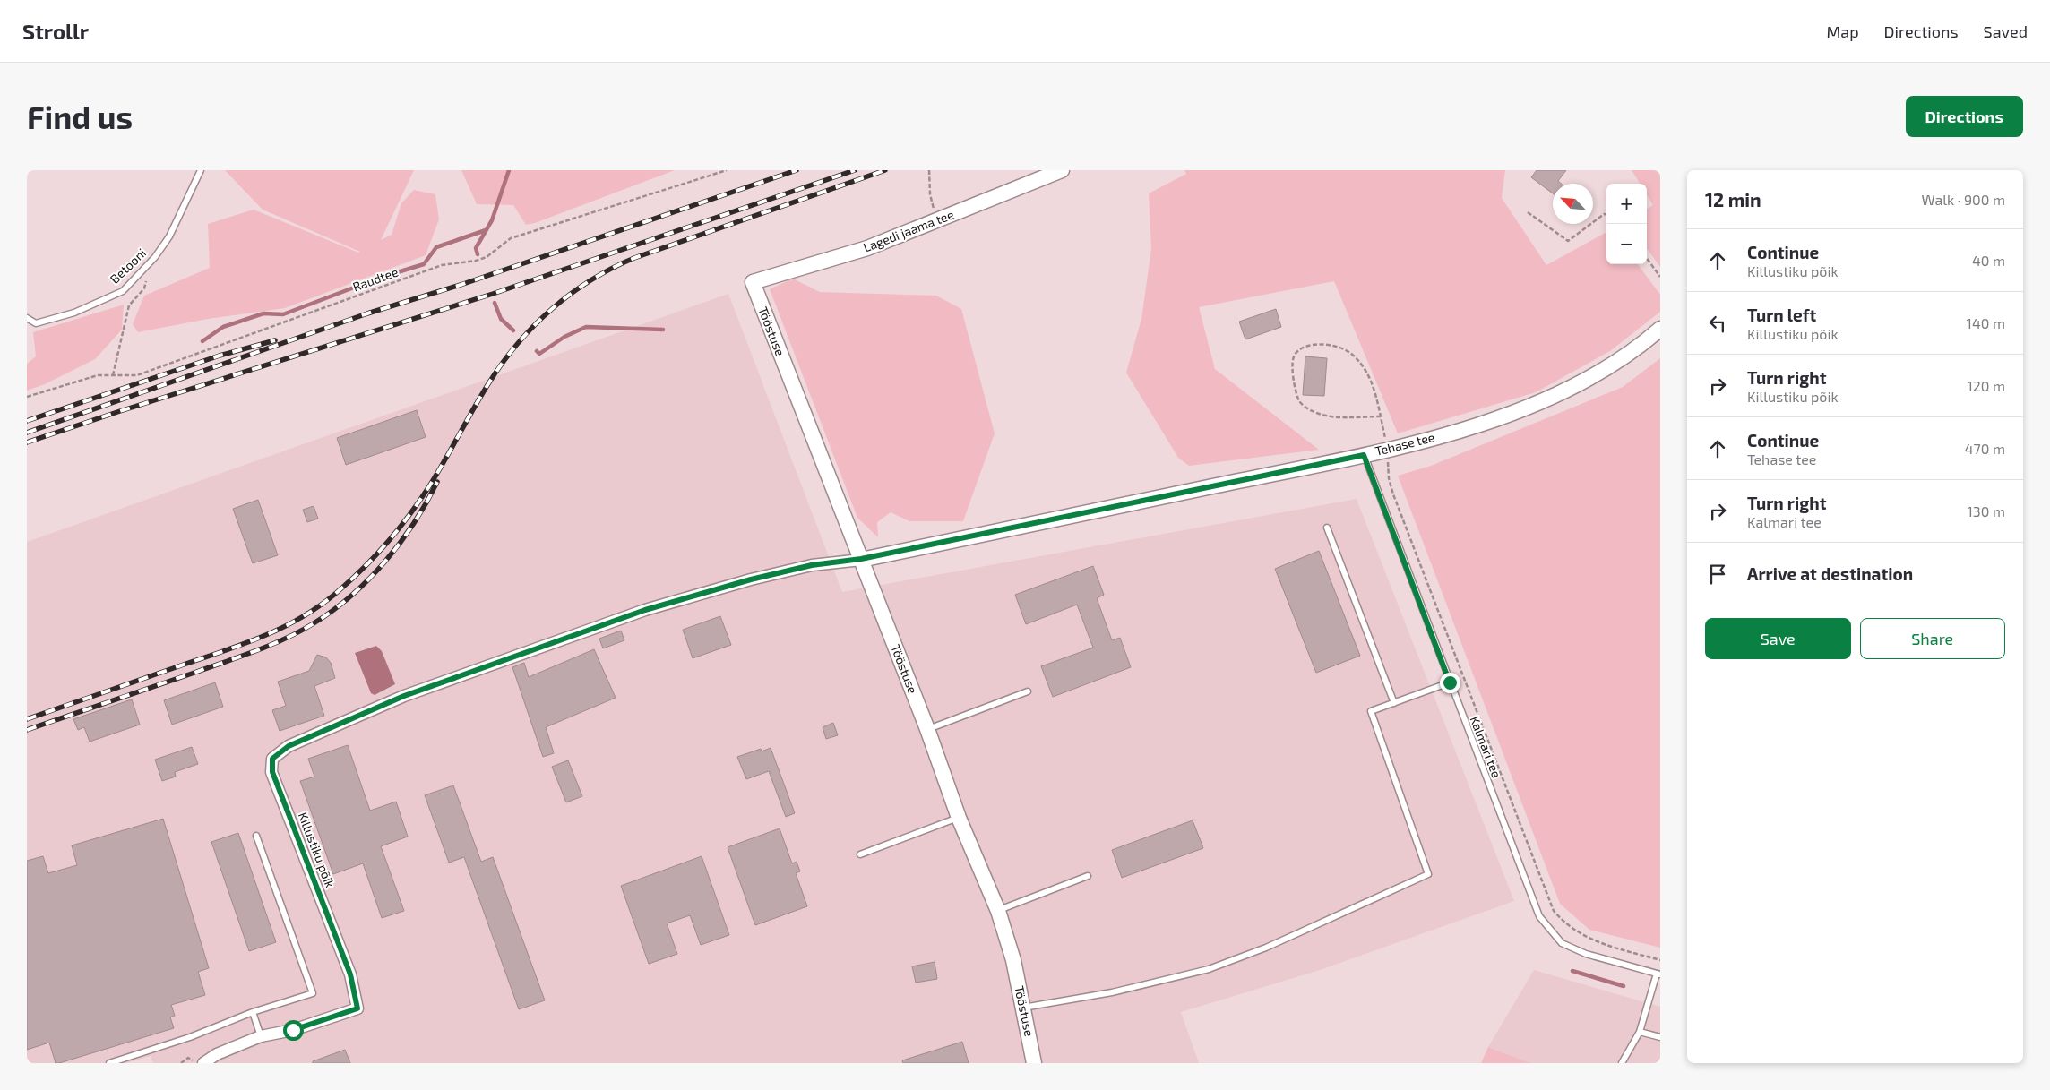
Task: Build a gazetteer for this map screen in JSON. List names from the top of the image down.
{
  "streets": {
    "street": [
      "Lagedi jaama tee",
      "Tööstuse",
      "Tehase tee",
      "Killustiku põik"
    ],
    "lane": ["Betooni", "Kalmari tee"],
    "path": ["Raudtee"]
  },
  "crossings": [
    ["Lagedi jaama tee", "Tööstuse"],
    ["Tööstuse", "Tehase tee"],
    ["Tehase tee", "Kalmari tee"],
    ["Tehase tee", "Killustiku põik"]
  ],
  "north": "top left",
  "page": {
    "header": "Strollr",
    "nav": ["Map", "Directions", "Saved"],
    "buttons": [
      "Directions",
      ["Save", "Share"]
    ],
    "title": "Find us",
    "heading": ["12 min", "Walk · 900 m"],
    "map_buttons": ["+", "−"],
    "list": [
      ["Continue", "Killustiku põik", "40 m"],
      ["Turn left", "Killustiku põik", "140 m"],
      ["Turn right", "Killustiku põik", "120 m"],
      ["Continue", "Tehase tee", "470 m"],
      ["Turn right", "Kalmari tee", "130 m"],
      "Arrive at destination"
    ]
  }
}
